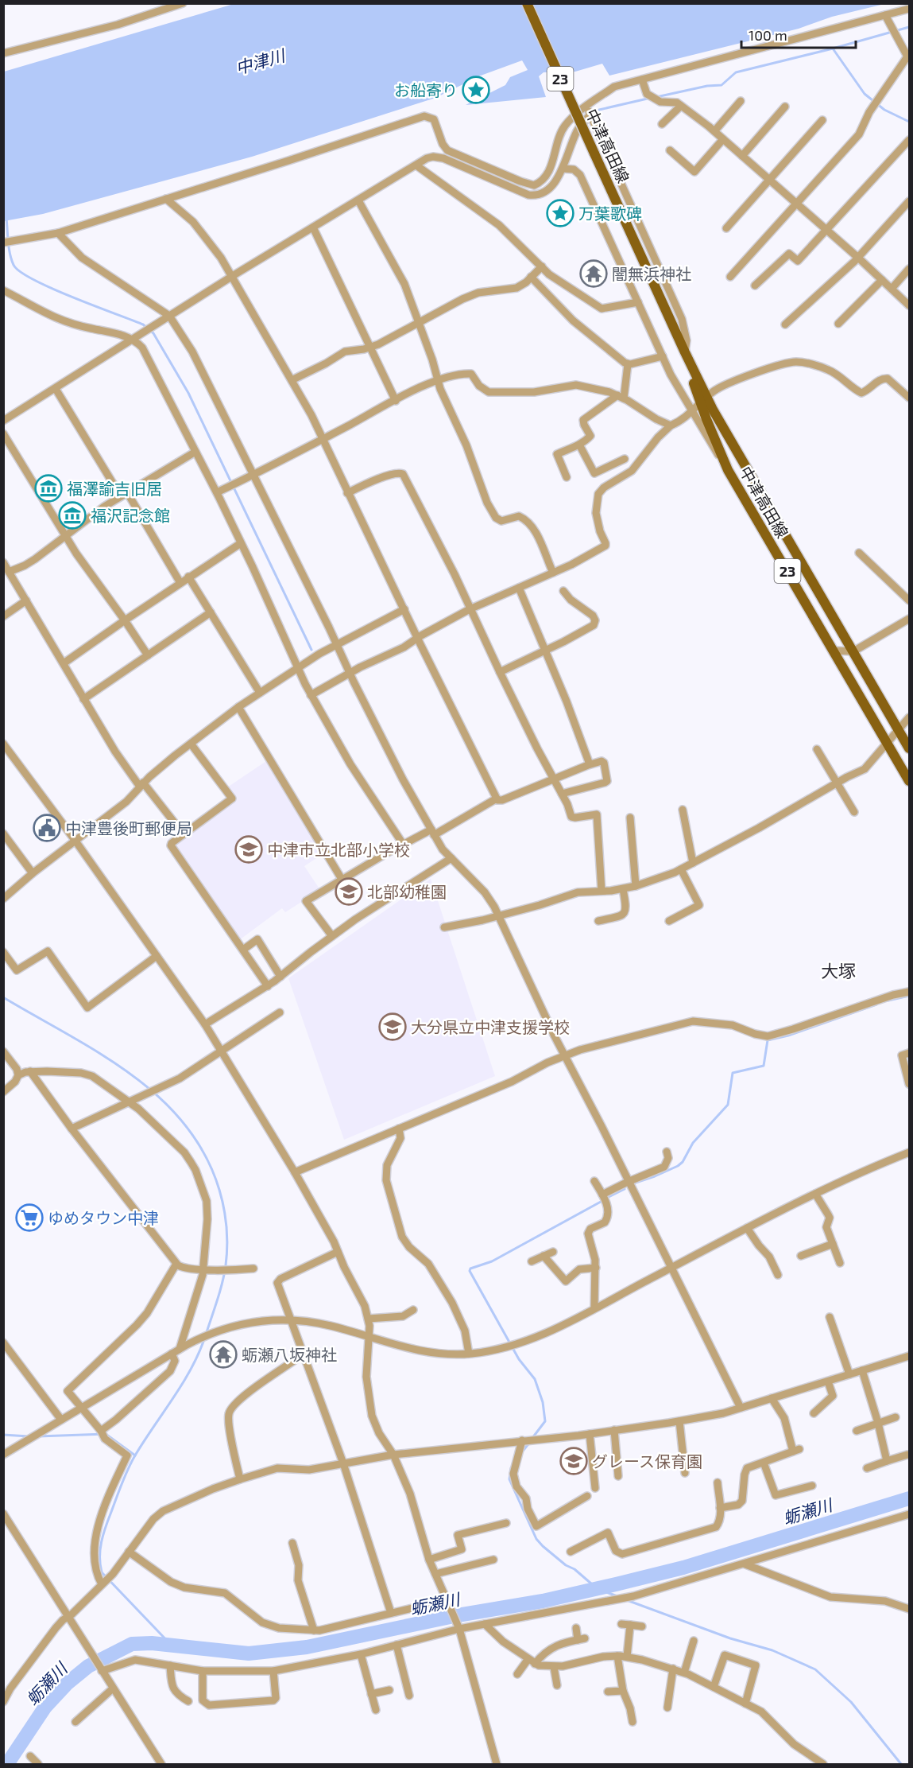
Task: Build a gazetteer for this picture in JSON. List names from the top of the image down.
{
  "streets": {
    "main road": ["23", "中津高田線"]
  },
  "districts": ["大塚"],
  "water": ["中津川", "蛎瀬川"],
  "places": {
    "place": ["お船寄り", "万葉歌碑"],
    "temple": ["闇無浜神社", "蛎瀬八坂神社"],
    "museum": ["福澤諭吉旧居", "福沢記念館"],
    "public building": ["中津豊後町郵便局"],
    "school or university": [
      "中津市立北部小学校",
      "北部幼稚園",
      "大分県立中津支援学校",
      "グレース保育園"
    ],
    "supermarket": ["ゆめタウン中津"]
  },
  "scale_bar": "100 m"
}
